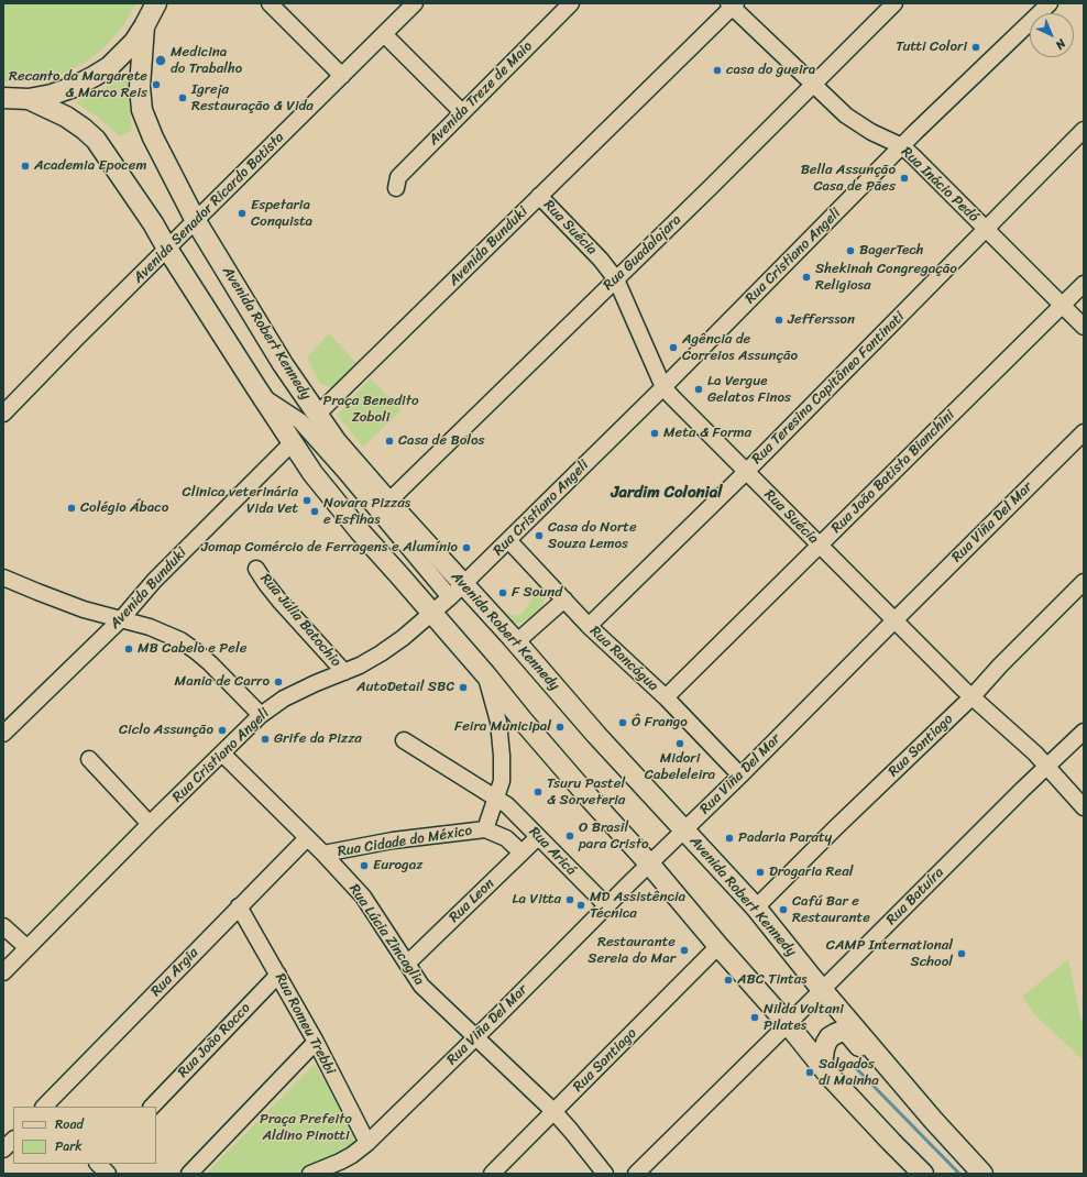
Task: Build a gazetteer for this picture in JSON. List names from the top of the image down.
{
  "streets": {
    "main road": ["Avenida Robert Kennedy"],
    "street": [
      "Avenida Treze de Maio",
      "Rua Inácio Pedó",
      "Avenida Senador Ricardo Batista",
      "Rua Suécia",
      "Avenida Bunduki",
      "Rua Guadalajara",
      "Rua Cristiano Angeli",
      "Rua Teresina Capitâneo Fantinati",
      "Rua João Batista Bianchini",
      "Rua Viña Del Mar",
      "Rua Júlia Batochio",
      "Rua Rancágua",
      "Rua Santiago",
      "Rua Cidade do México",
      "Rua Aricá",
      "Rua Batuíra",
      "Rua Leon",
      "Rua Lúcia Zincaglia",
      "Rua Argia",
      "Rua Romeu Trebbi",
      "Rua João Rocco"
    ]
  },
  "crossings": [
    ["Rua Inácio Pedó", "Avenida Bunduki"],
    ["Rua Inácio Pedó", "Rua Guadalajara"],
    ["Rua Inácio Pedó", "Rua Cristiano Angeli"],
    ["Rua Inácio Pedó", "Rua Teresina Capitâneo Fantinati"],
    ["Rua Inácio Pedó", "Rua João Batista Bianchini"],
    ["Avenida Senador Ricardo Batista", "Avenida Robert Kennedy"],
    ["Rua Suécia", "Avenida Bunduki"],
    ["Rua Suécia", "Rua Guadalajara"],
    ["Rua Suécia", "Rua Cristiano Angeli"],
    ["Rua Suécia", "Rua Teresina Capitâneo Fantinati"],
    ["Rua Suécia", "Rua João Batista Bianchini"],
    ["Rua Suécia", "Rua Viña Del Mar"],
    ["Rua Suécia", "Rua Santiago"],
    ["Rua Suécia", "Rua Batuíra"],
    ["Avenida Bunduki", "Avenida Robert Kennedy"],
    ["Rua Guadalajara", "Avenida Robert Kennedy"],
    ["Rua Cristiano Angeli", "Avenida Robert Kennedy"],
    ["Rua Cristiano Angeli", "Rua Júlia Batochio"],
    ["Rua Cristiano Angeli", "Rua Rancágua"],
    ["Rua Cristiano Angeli", "Rua Lúcia Zincaglia"],
    ["Avenida Robert Kennedy", "Rua Viña Del Mar"],
    ["Avenida Robert Kennedy", "Rua Santiago"],
    ["Avenida Robert Kennedy", "Rua Batuíra"],
    ["Rua Teresina Capitâneo Fantinati", "Rua Rancágua"],
    ["Rua João Batista Bianchini", "Rua Rancágua"],
    ["Rua Viña Del Mar", "Rua Rancágua"],
    ["Rua Viña Del Mar", "Rua Aricá"],
    ["Rua Viña Del Mar", "Rua Lúcia Zincaglia"],
    ["Rua Viña Del Mar", "Rua Romeu Trebbi"],
    ["Rua Santiago", "Rua Lúcia Zincaglia"],
    ["Rua Cidade do México", "Rua Aricá"],
    ["Rua Cidade do México", "Rua Lúcia Zincaglia"],
    ["Rua Aricá", "Rua Leon"],
    ["Rua Leon", "Rua Lúcia Zincaglia"],
    ["Rua Lúcia Zincaglia", "Rua Argia"],
    ["Rua Argia", "Rua Romeu Trebbi"],
    ["Rua Romeu Trebbi", "Rua João Rocco"]
  ],
  "districts": ["Jardim Colonial"],
  "parks": ["Praça Benedito Zoboli", "Praça Prefeito Aldino Pinotti"],
  "places": [
    "Tutti Colori",
    "Medicina do Trabalho",
    "casa do gueira",
    "Recanto da Margarete & Marco Reis",
    "Igreja Restauração & Vida",
    "Academia Epocem",
    "Bella Assunção Casa de Pães",
    "Espetaria Conquista",
    "BagerTech",
    "Shekinah Congregação Religiosa",
    "Jeffersson",
    "Agência de Correios Assunção",
    "La Vergue Gelatos Finos",
    "Meta & Forma",
    "Casa de Bolos",
    "Clinica veterinária Vida Vet",
    "Colégio Ábaco",
    "Novara Pizzas e Esfihas",
    "Casa do Norte Souza Lemos",
    "Jomap Comércio de Ferragens e Alumínio",
    "F Sound",
    "MB Cabelo e Pele",
    "Mania de Carro",
    "AutoDetail SBC",
    "Ô Frango",
    "Feira Municipal",
    "Ciclo Assunção",
    "Grife da Pizza",
    "Midori Cabeleleira",
    "Tsuru Pastel & Sorveteria",
    "O Brasil para Cristo",
    "Padaria Paraty",
    "Eurogaz",
    "Drogaria Real",
    "La Vitta",
    "MD Assistência Técnica",
    "Cafú Bar e Restaurante",
    "Restaurante Sereia do Mar",
    "CAMP International School",
    "ABC Tintas",
    "Nilda Voltani Pilates",
    "Salgados di Mainha"
  ],
  "legend": ["Road", "Park"],
  "north": "bottom right"
}
